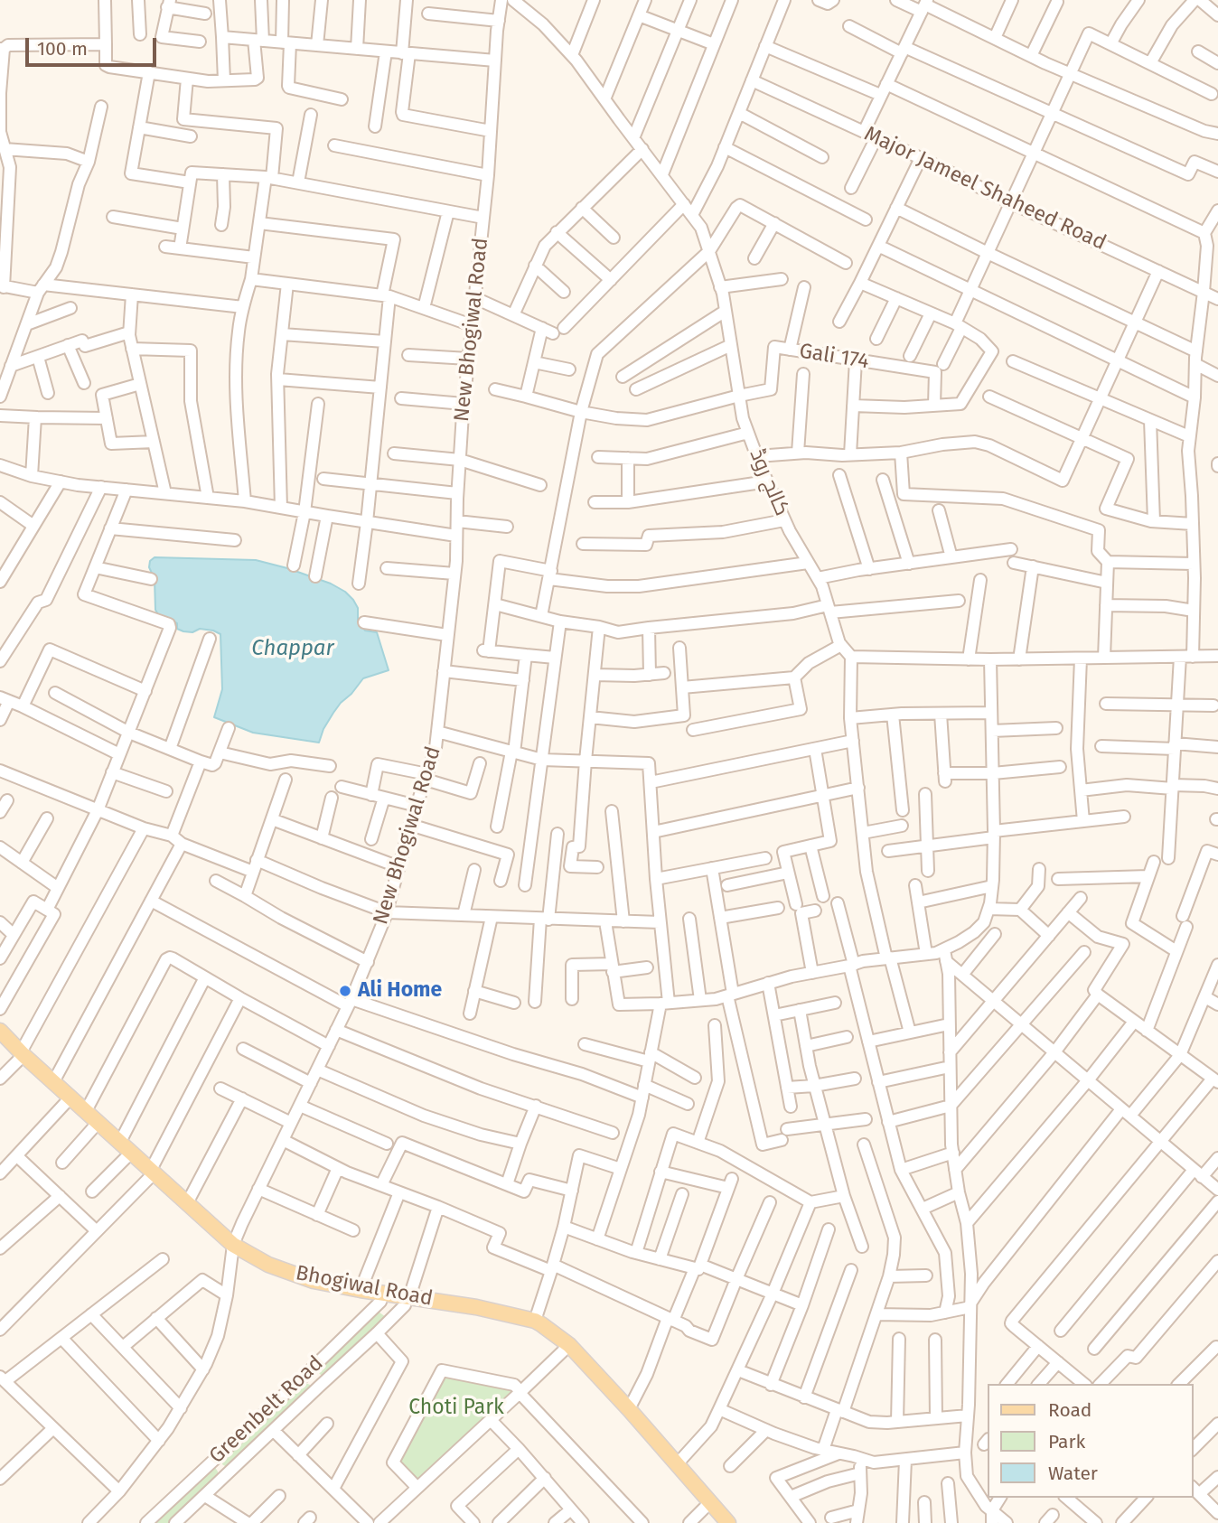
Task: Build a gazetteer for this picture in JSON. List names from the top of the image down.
{
  "streets": {
    "main road": ["Bhogiwal Road"],
    "street": [
      "Major Jameel Shaheed Road",
      "New Bhogiwal Road",
      "Gali 174",
      "کالج روڈ",
      "Greenbelt Road"
    ]
  },
  "crossings": [
    ["New Bhogiwal Road", "Bhogiwal Road"],
    ["Gali 174", "کالج روڈ"],
    ["Bhogiwal Road", "Greenbelt Road"]
  ],
  "water": ["Chappar"],
  "parks": ["Choti Park"],
  "places": ["Ali Home"],
  "legend": ["Road", "Park", "Water"],
  "scale_bar": "100 m"
}
